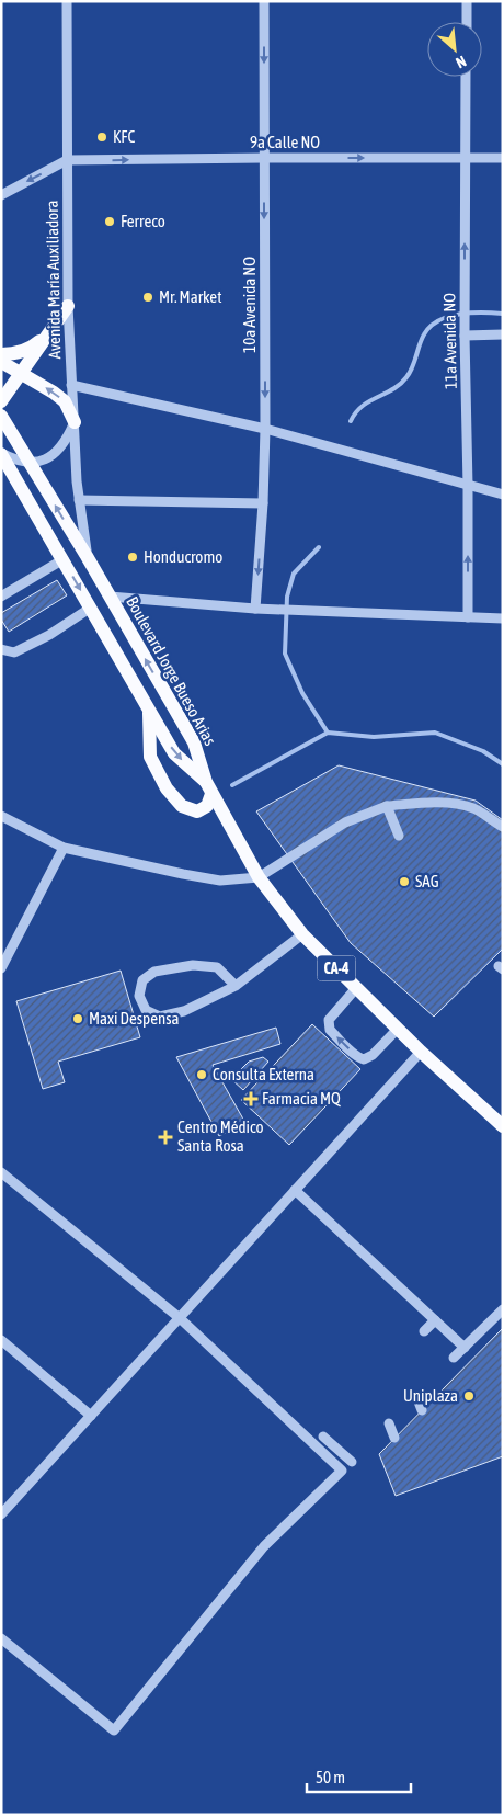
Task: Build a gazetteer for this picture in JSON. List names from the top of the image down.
{
  "streets": {
    "main road": ["Boulevard Jorge Bueso Arias", "CA-4"],
    "street": [
      "9a Calle NO",
      "Avenida María Auxiliadora",
      "10a Avenida NO",
      "11a Avenida NO"
    ]
  },
  "crossings": [
    ["9a Calle NO", "Avenida María Auxiliadora"],
    ["9a Calle NO", "10a Avenida NO"],
    ["9a Calle NO", "11a Avenida NO"],
    ["Avenida María Auxiliadora", "Boulevard Jorge Bueso Arias"],
    ["Boulevard Jorge Bueso Arias", "CA-4"]
  ],
  "one_way": ["9a Calle NO", "10a Avenida NO", "11a Avenida NO"],
  "places": {
    "other": [
      "KFC",
      "Ferreco",
      "Mr. Market",
      "Honducromo",
      "SAG",
      "Maxi Despensa",
      "Consulta Externa",
      "Uniplaza"
    ],
    "health": ["Farmacia MQ", "Centro Médico Santa Rosa"]
  },
  "scale_bar": "50 m",
  "north": "bottom right"
}
